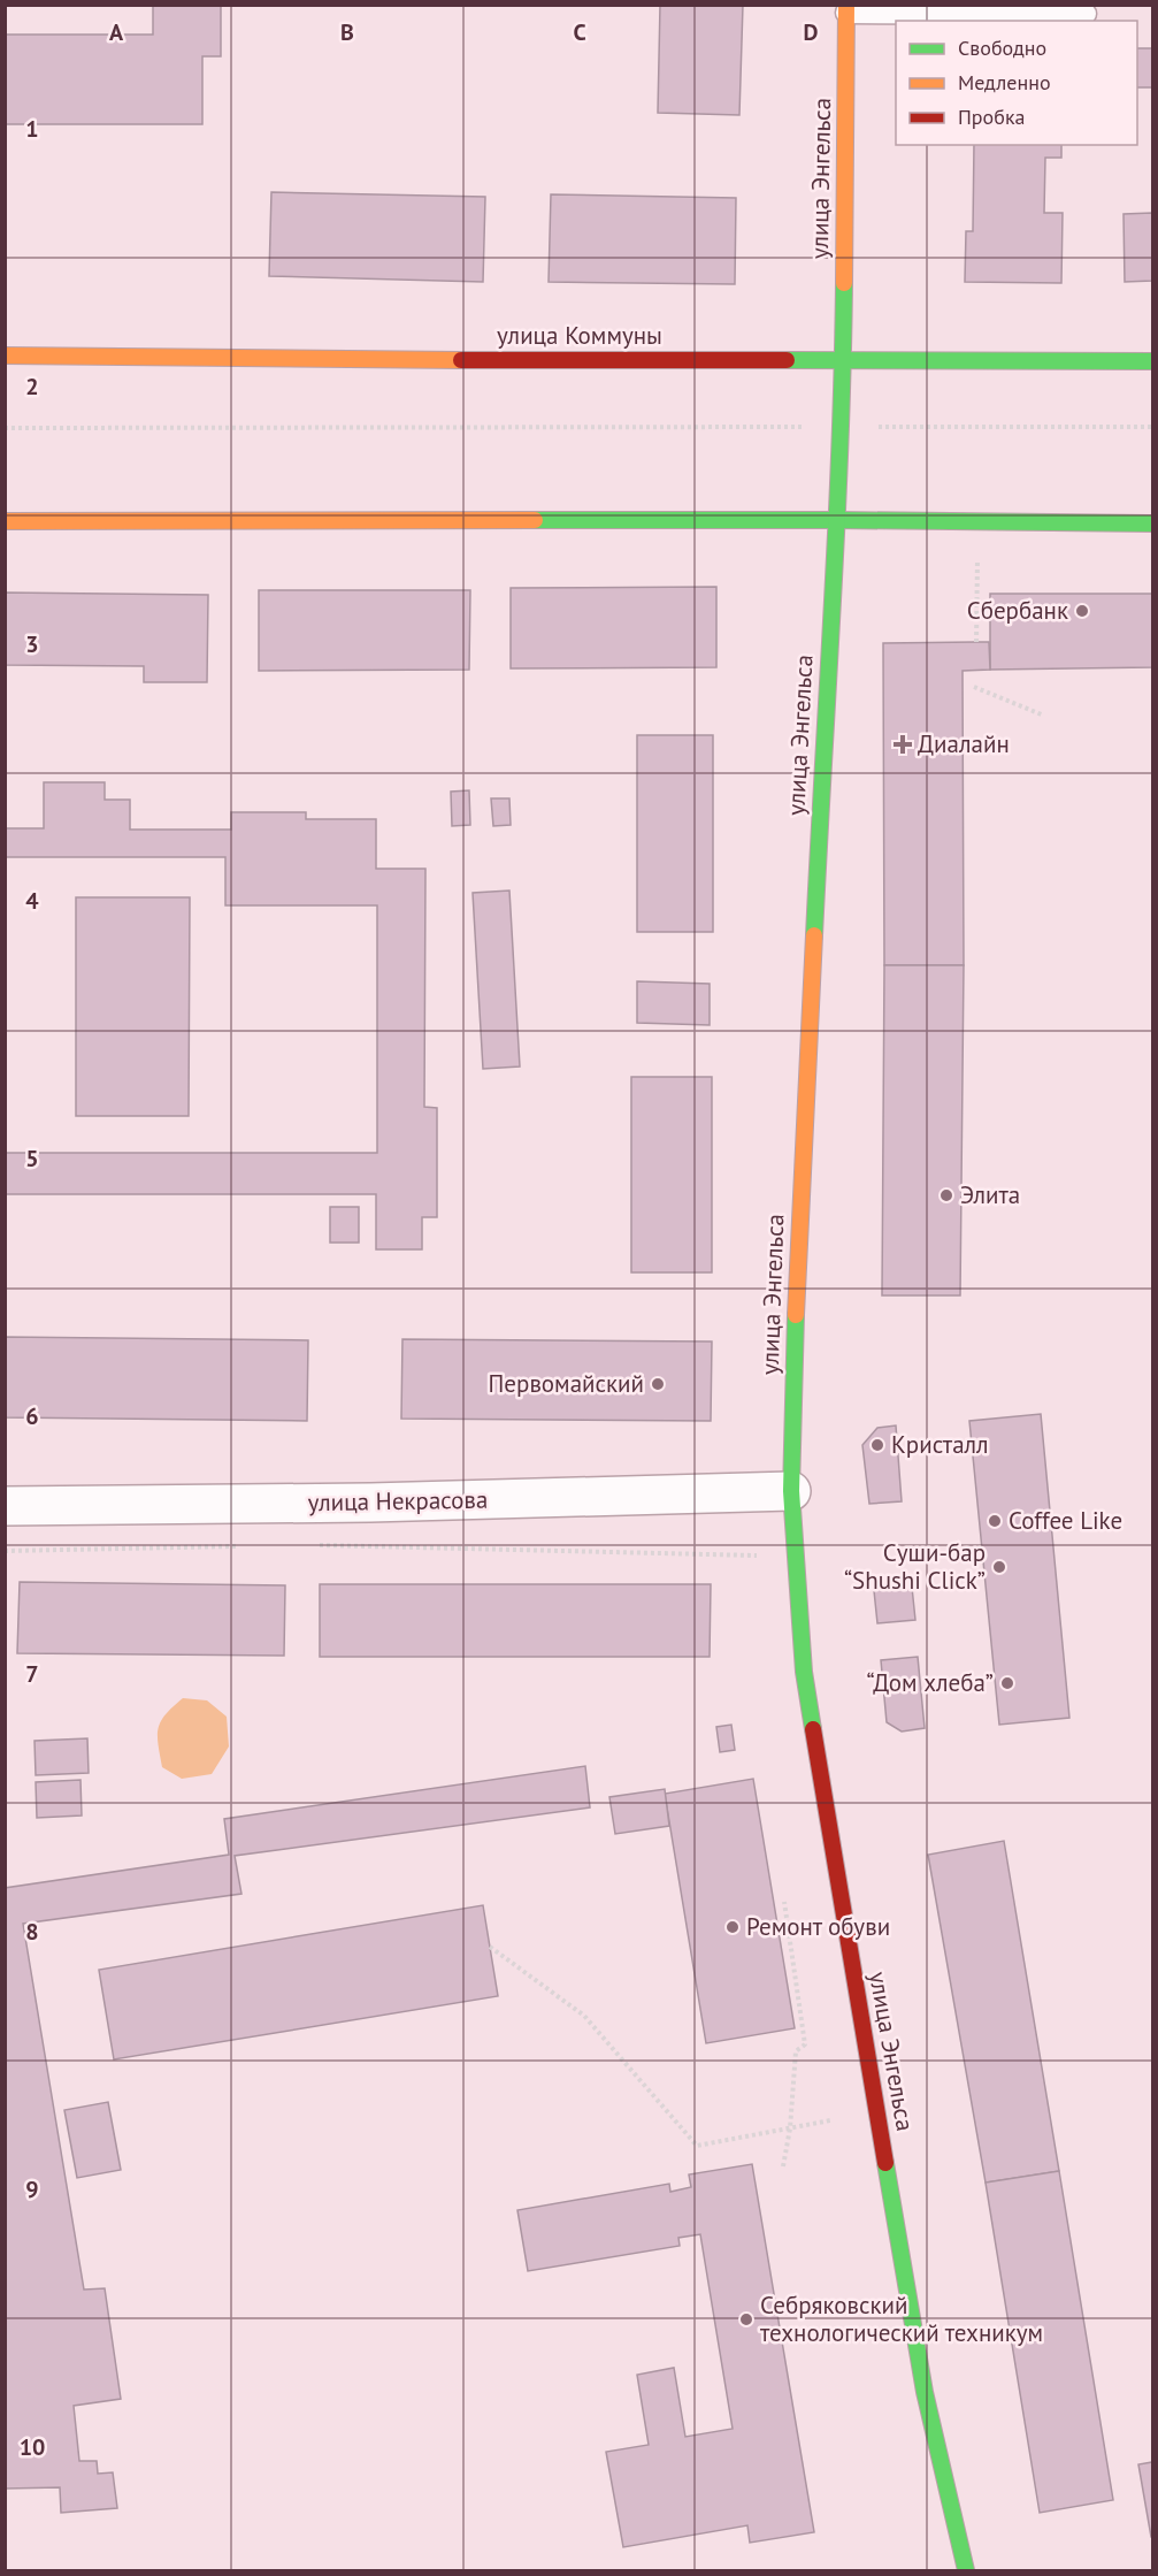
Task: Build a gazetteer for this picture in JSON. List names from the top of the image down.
{
  "streets": {
    "street": ["улица Энгельса", "улица Коммуны", "улица Некрасова"]
  },
  "crossings": [
    ["улица Энгельса", "улица Коммуны"],
    ["улица Энгельса", "улица Некрасова"]
  ],
  "places": {
    "other": [
      "Сбербанк",
      "Элита",
      "Первомайский",
      "Кристалл",
      "Coffee Like",
      "Суши-бар “Shushi Click”",
      "“Дом хлеба”",
      "Ремонт обуви",
      "Себряковский технологический техникум"
    ],
    "health": ["Диалайн"]
  },
  "legend": ["Свободно", "Медленно", "Пробка"],
  "grid": {
    "columns": [
      "A",
      "B",
      "C",
      "D"
    ],
    "rows": [
      "1",
      "2",
      "3",
      "4",
      "5",
      "6",
      "7",
      "8",
      "9",
      "10"
    ]
  }
}
